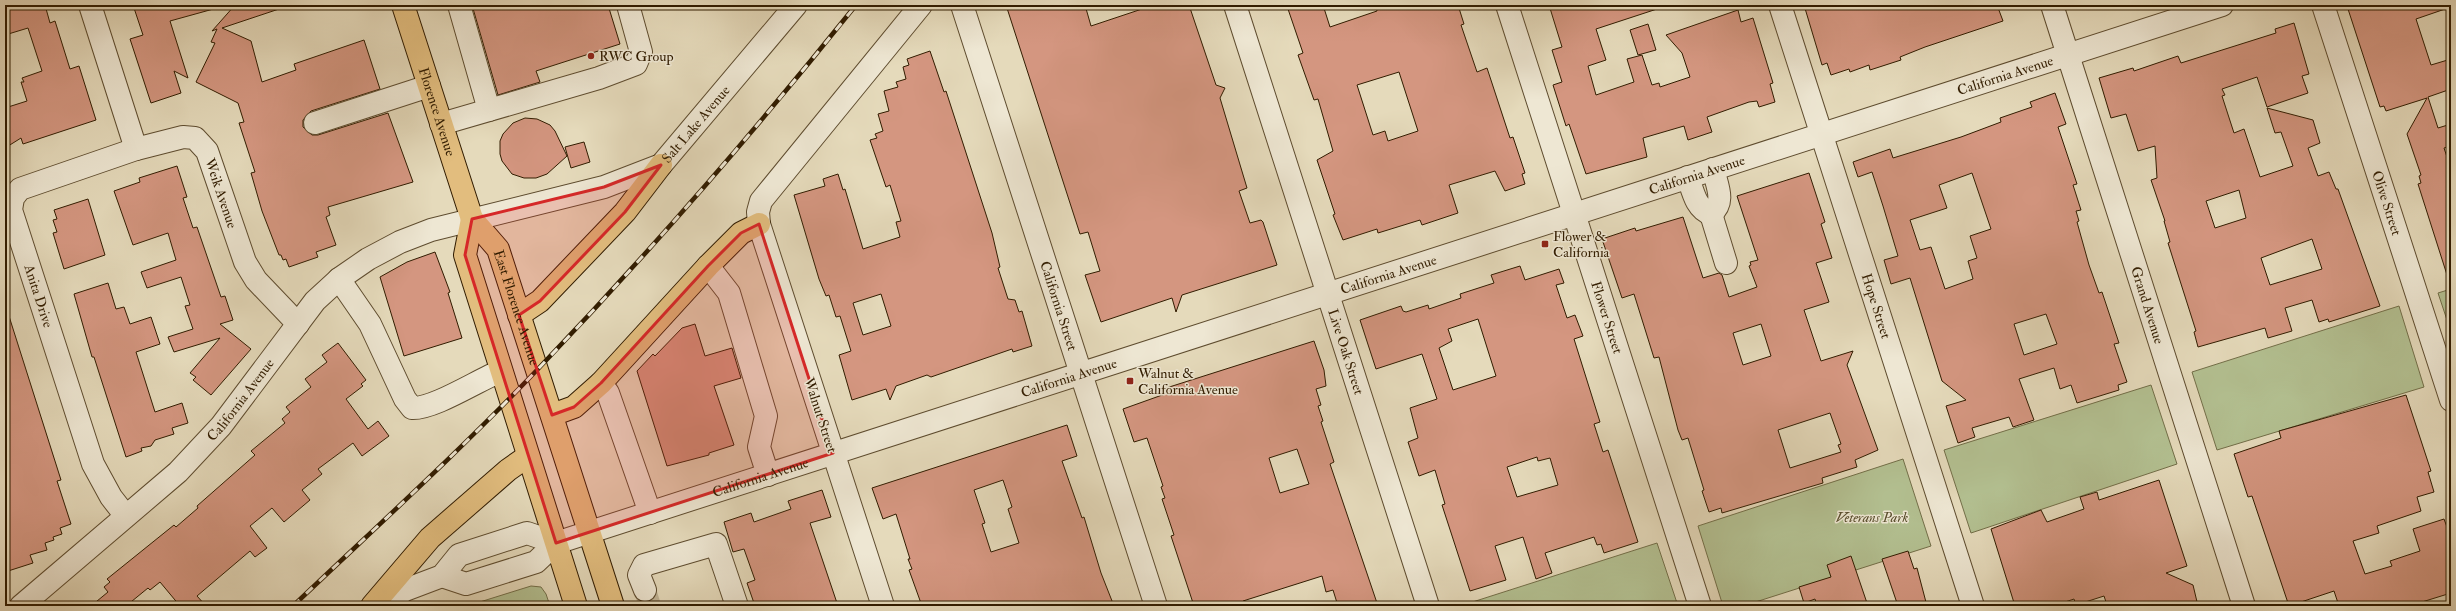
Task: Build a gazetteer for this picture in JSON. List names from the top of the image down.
{
  "streets": {
    "main road": ["Florence Avenue", "East Florence Avenue"],
    "street": [
      "California Avenue",
      "Salt Lake Avenue",
      "Weik Avenue",
      "Olive Street",
      "Anita Drive",
      "California Street",
      "Hope Street",
      "Grand Avenue",
      "Flower Street",
      "Live Oak Street",
      "Walnut Street"
    ]
  },
  "crossings": [
    ["California Avenue", "Florence Avenue"],
    ["California Avenue", "Salt Lake Avenue"],
    ["California Avenue", "Weik Avenue"],
    ["California Avenue", "Anita Drive"],
    ["California Avenue", "California Street"],
    ["California Avenue", "Hope Street"],
    ["California Avenue", "Grand Avenue"],
    ["California Avenue", "East Florence Avenue"],
    ["California Avenue", "Flower Street"],
    ["California Avenue", "Live Oak Street"],
    ["California Avenue", "Walnut Street"],
    ["Florence Avenue", "Salt Lake Avenue"],
    ["Florence Avenue", "East Florence Avenue"],
    ["Salt Lake Avenue", "East Florence Avenue"],
    ["Weik Avenue", "Anita Drive"]
  ],
  "parks": ["Veterans Park"],
  "places": {
    "other": ["RWC Group"],
    "transit": ["Flower & California", "Walnut & California Avenue"]
  }
}
